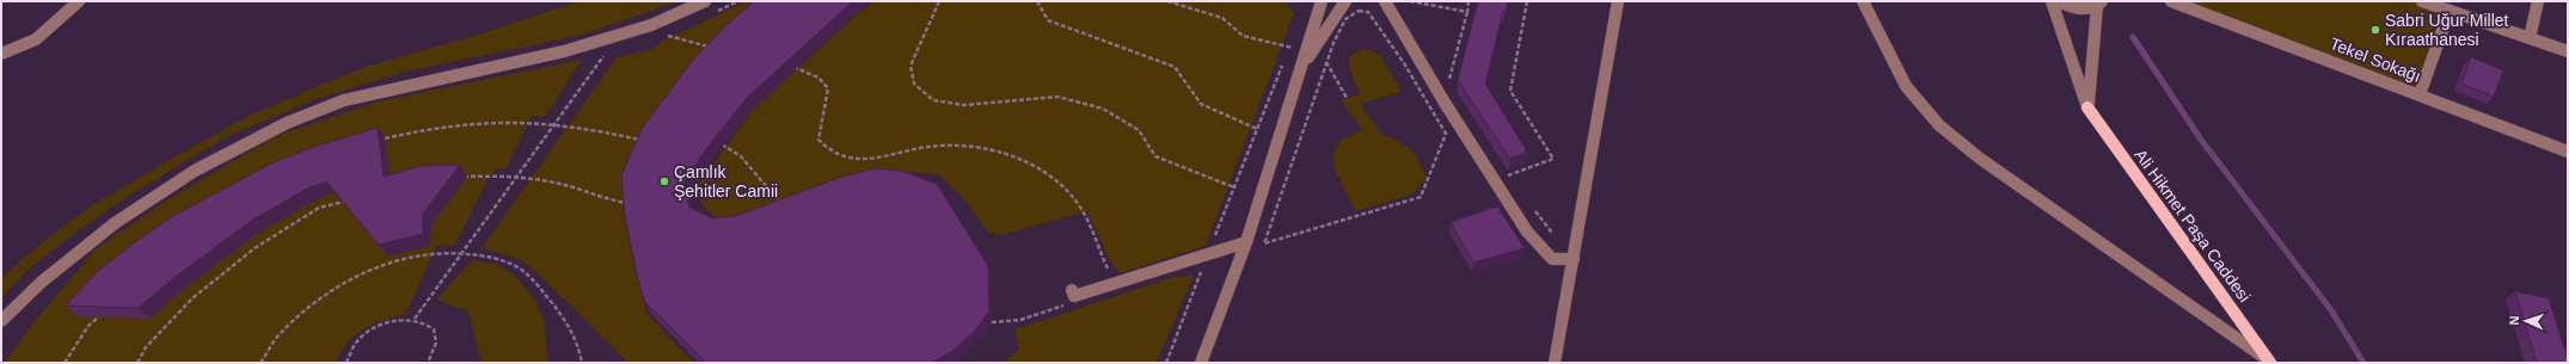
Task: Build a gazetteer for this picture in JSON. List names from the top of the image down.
{
  "streets": {
    "main road": ["Ali Hikmet Paşa Caddesi"],
    "street": ["Tekel Sokağı"]
  },
  "places": ["Sabri Uğur Millet Kıraathanesi", "Çamlık Şehitler Camii"],
  "north": "left"
}
